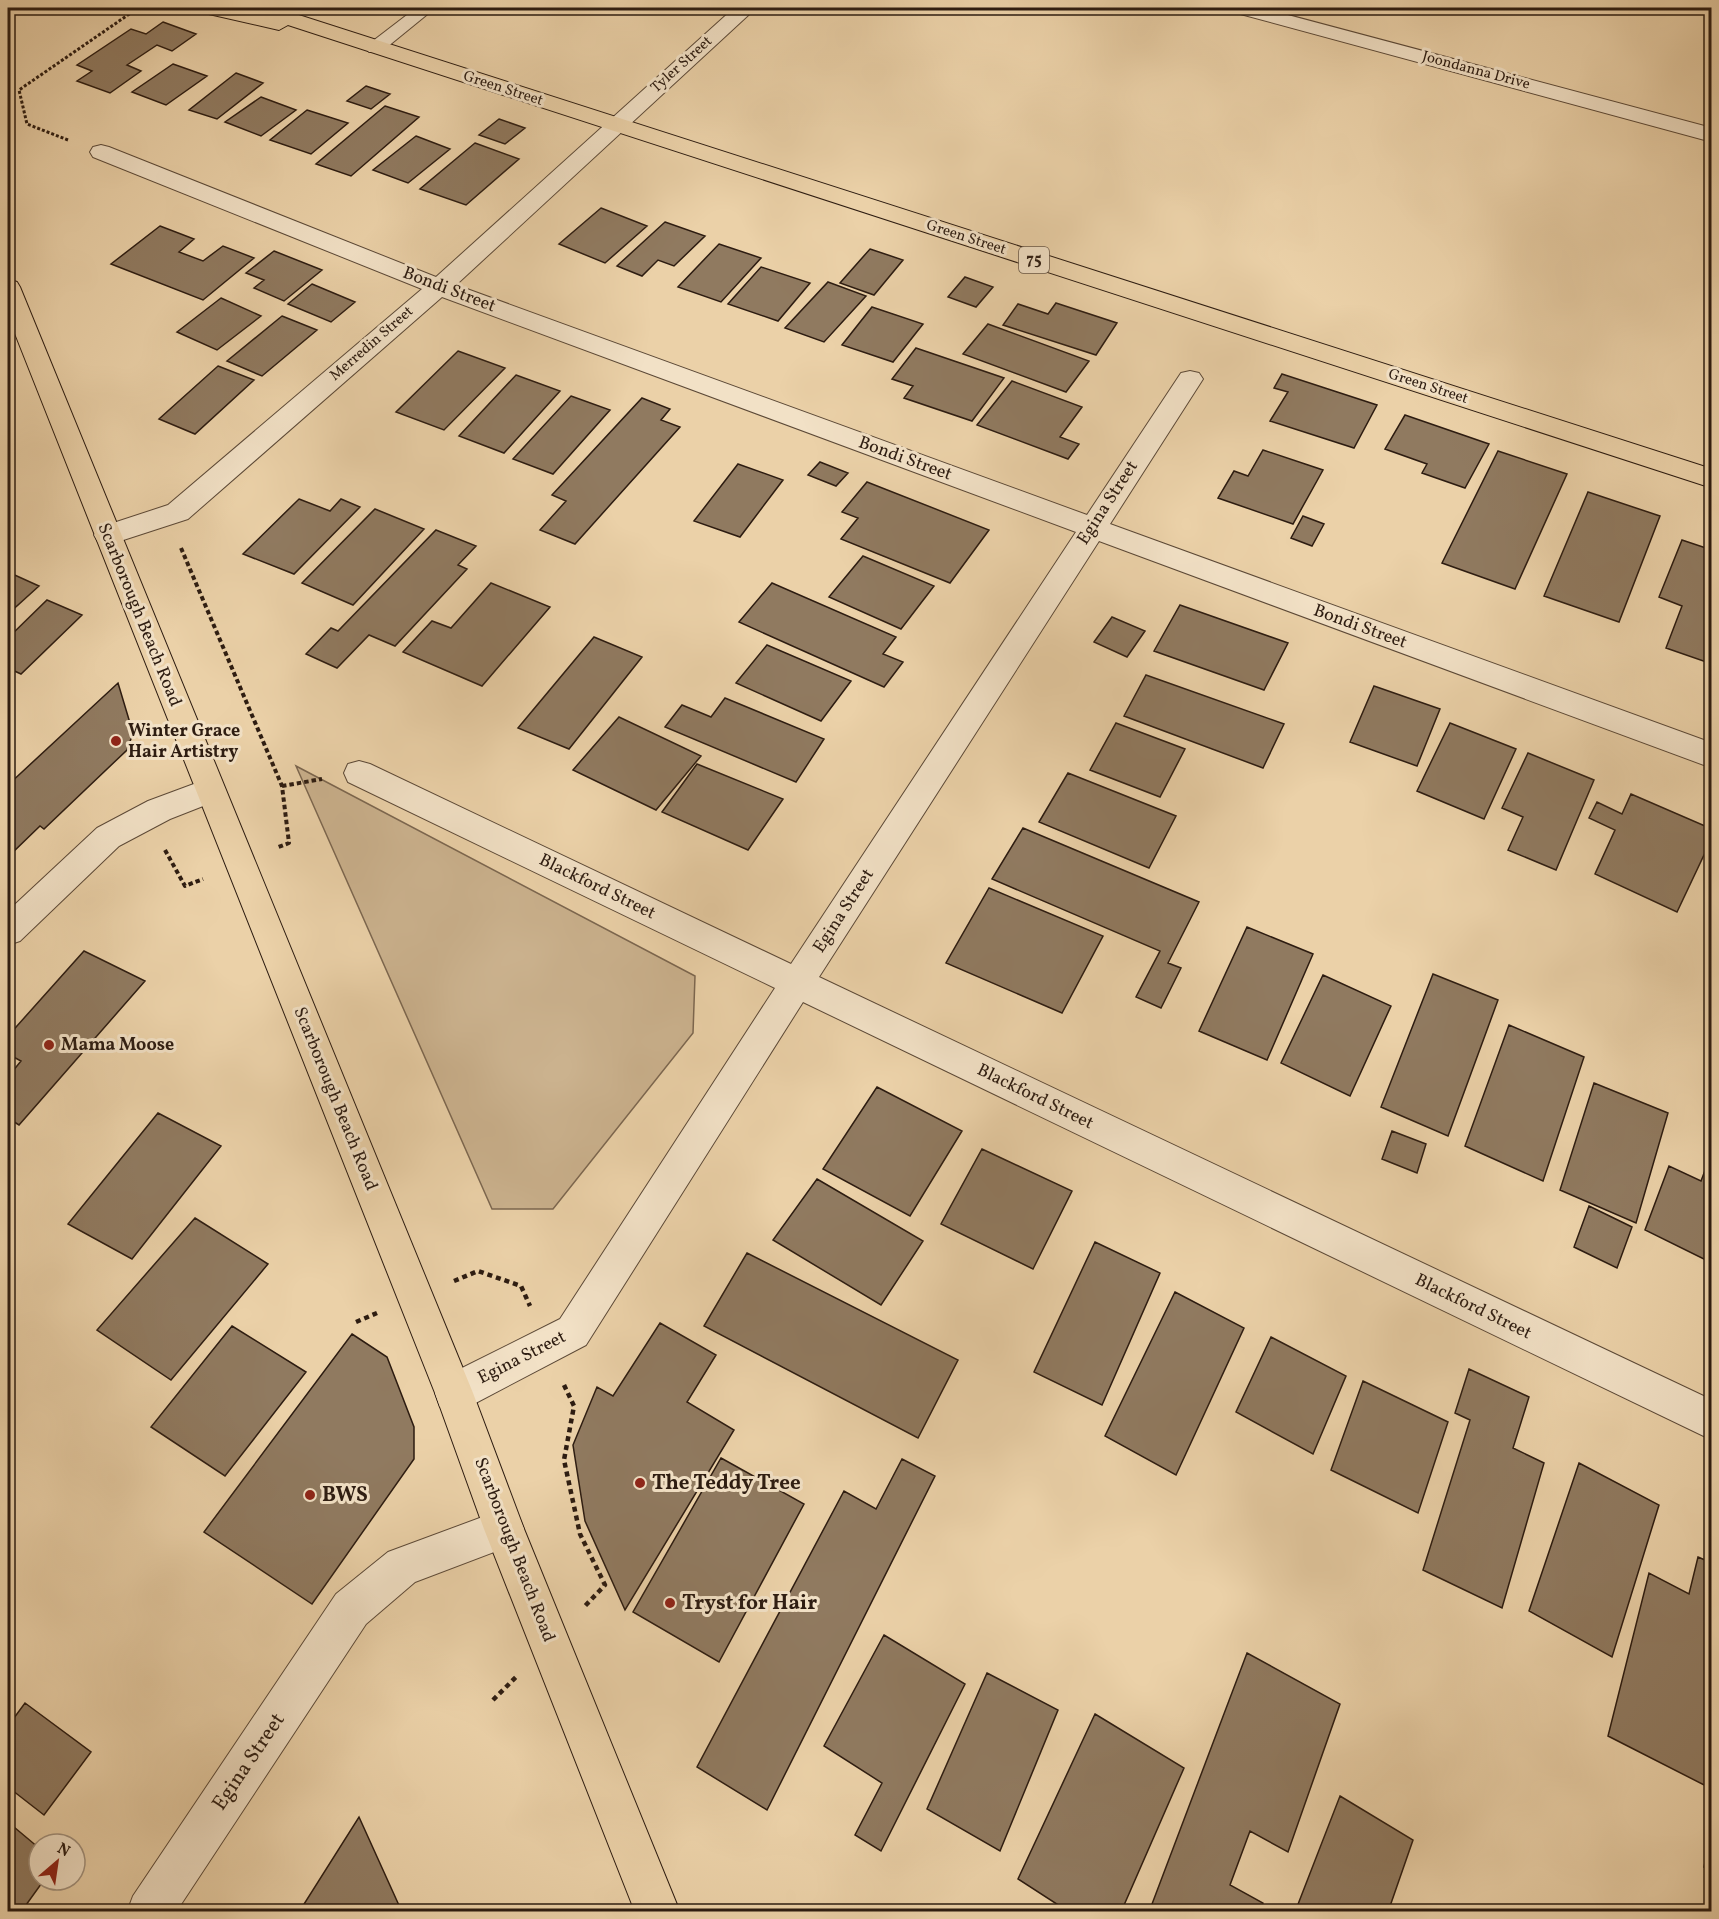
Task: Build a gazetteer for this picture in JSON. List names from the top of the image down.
{
  "streets": {
    "main road": ["Green Street", "75", "Scarborough Beach Road"],
    "street": [
      "Tyler Street",
      "Joondanna Drive",
      "Bondi Street",
      "Merredin Street",
      "Egina Street",
      "Blackford Street"
    ]
  },
  "crossings": [
    ["Tyler Street", "Green Street"],
    ["Tyler Street", "Merredin Street"],
    ["Green Street", "Merredin Street"],
    ["Bondi Street", "Merredin Street"],
    ["Bondi Street", "Egina Street"],
    ["Merredin Street", "Scarborough Beach Road"],
    ["Egina Street", "Scarborough Beach Road"],
    ["Egina Street", "Blackford Street"]
  ],
  "places": [
    "Winter Grace Hair Artistry",
    "Mama Moose",
    "The Teddy Tree",
    "BWS",
    "Tryst for Hair"
  ],
  "north": "top right"
}
